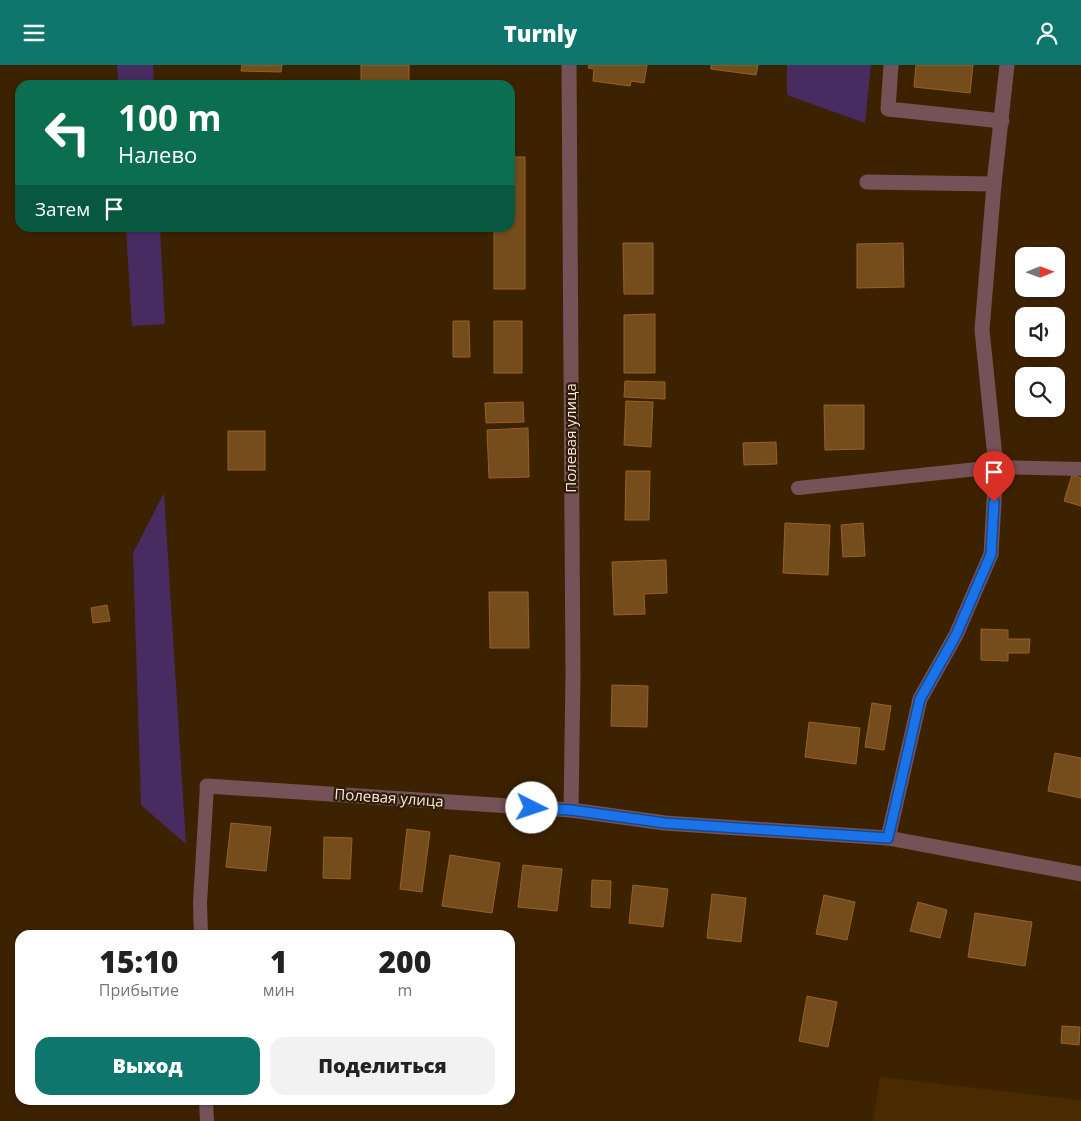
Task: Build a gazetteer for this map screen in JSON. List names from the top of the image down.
{
  "streets": {
    "street": ["Полевая улица"]
  },
  "north": "right",
  "page": {
    "header": "Turnly",
    "turn": ["100 m", "Налево"],
    "then": "Затем",
    "eta": [
      "15:10",
      "Прибытие",
      "1",
      "мин",
      "200",
      "m"
    ],
    "buttons": ["Выход", "Поделиться"]
  }
}
